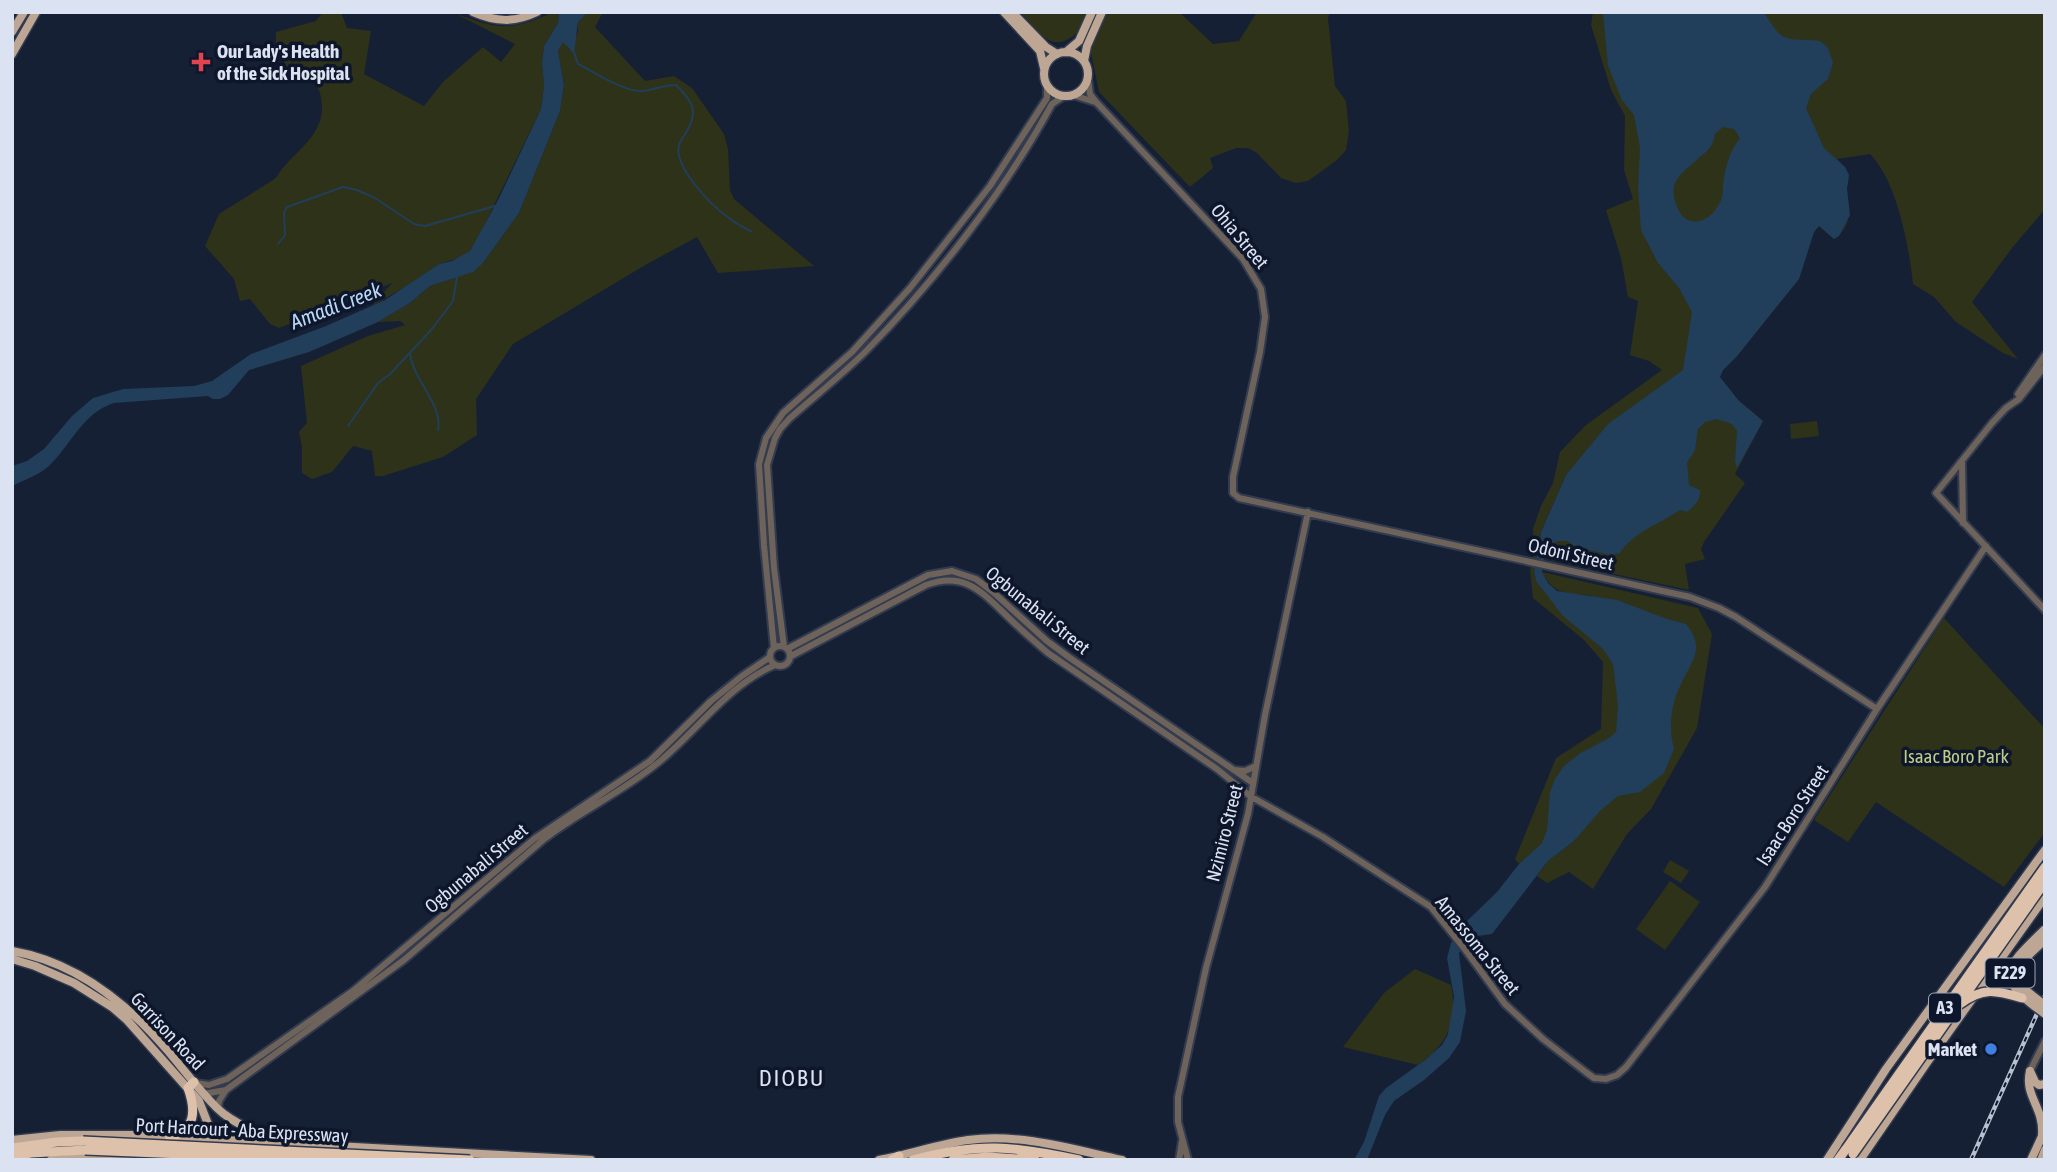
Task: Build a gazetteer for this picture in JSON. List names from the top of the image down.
{
  "streets": {
    "highway": ["A3", "Port Harcourt - Aba Expressway"],
    "main road": ["F229", "Garrison Road"],
    "street": [
      "Ohia Street",
      "Odoni Street",
      "Ogbunabali Street",
      "Isaac Boro Street",
      "Nzimiro Street",
      "Amassoma Street"
    ]
  },
  "crossings": [
    ["Ohia Street", "Odoni Street"],
    ["Odoni Street", "Isaac Boro Street"],
    ["Odoni Street", "Nzimiro Street"],
    ["Ogbunabali Street", "Nzimiro Street"],
    ["Ogbunabali Street", "Amassoma Street"],
    ["Ogbunabali Street", "Garrison Road"],
    ["Isaac Boro Street", "Amassoma Street"],
    ["Nzimiro Street", "Amassoma Street"]
  ],
  "districts": ["DIOBU"],
  "water": ["Amadi Creek"],
  "parks": ["Isaac Boro Park"],
  "places": {
    "health": ["Our Lady's Health of the Sick Hospital"],
    "other": ["Market"]
  }
}
